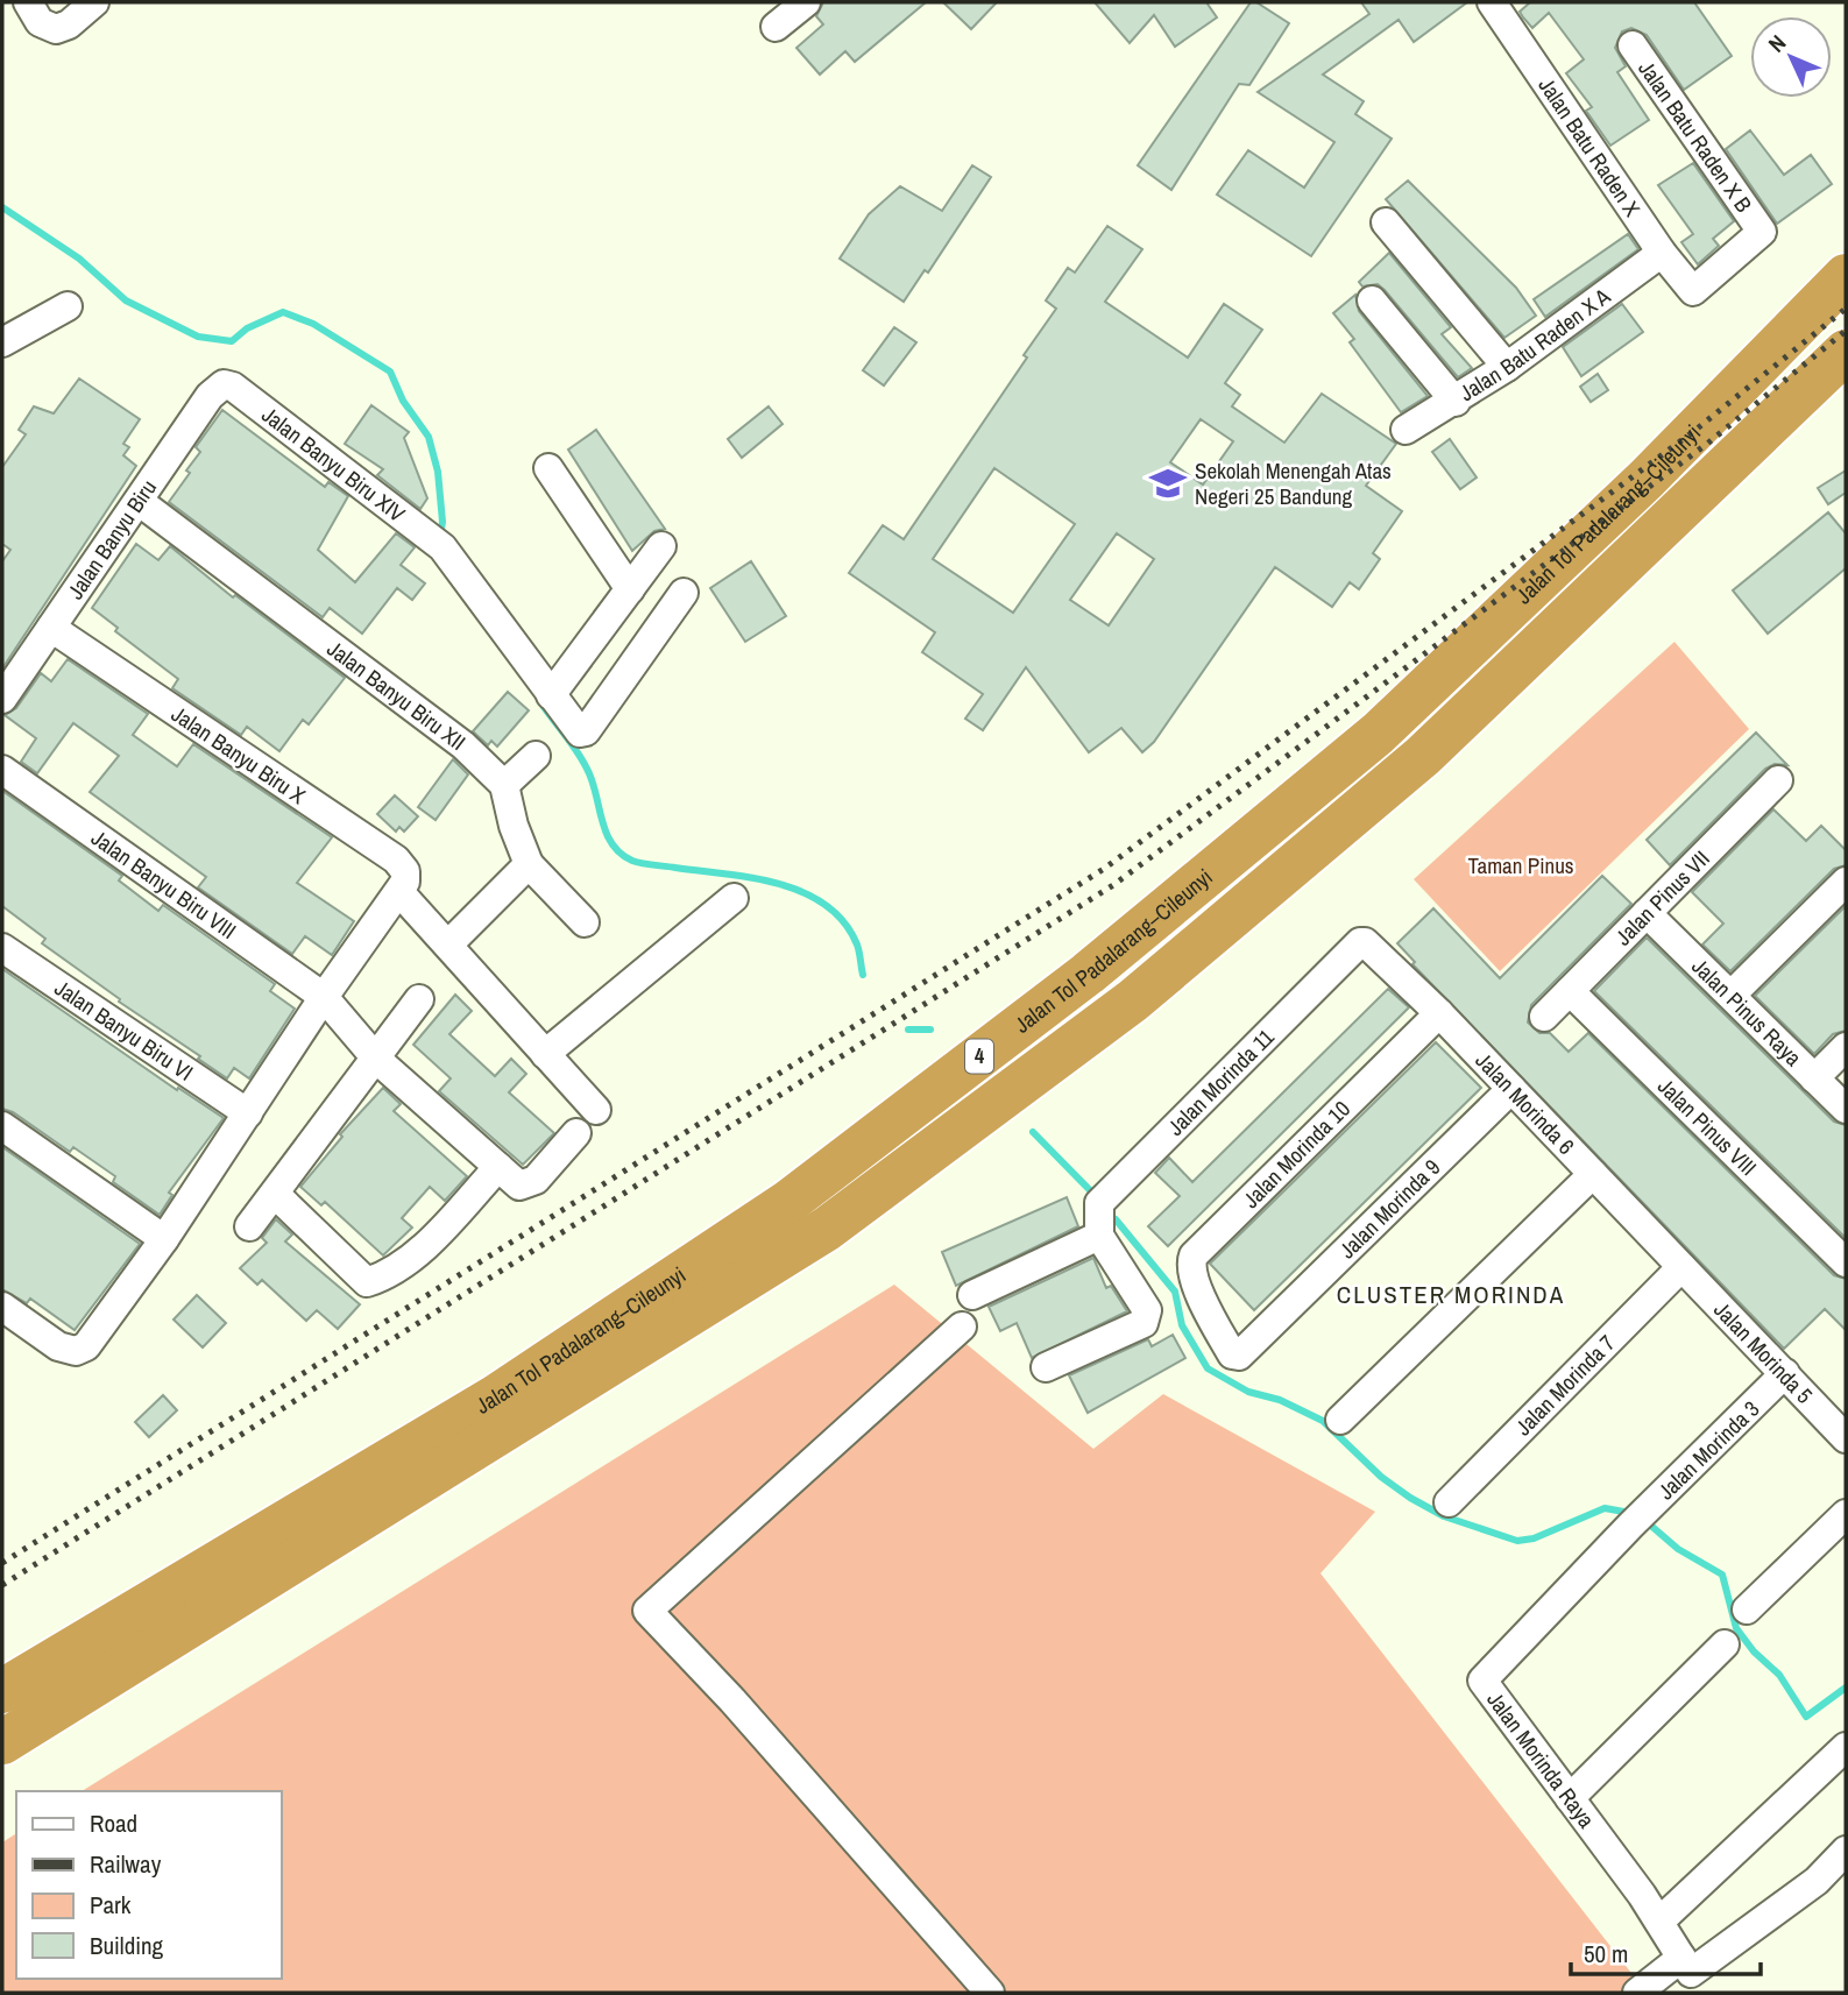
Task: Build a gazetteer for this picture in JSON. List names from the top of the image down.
{
  "streets": {
    "highway": ["Jalan Tol Padalarang–Cileunyi", "4"],
    "street": [
      "Jalan Batu Raden X B",
      "Jalan Batu Raden X",
      "Jalan Batu Raden X A",
      "Jalan Banyu Biru XIV",
      "Jalan Banyu Biru",
      "Jalan Banyu Biru XII",
      "Jalan Banyu Biru X",
      "Jalan Banyu Biru VIII",
      "Jalan Pinus VII",
      "Jalan Pinus Raya",
      "Jalan Banyu Biru VI",
      "Jalan Morinda 11",
      "Jalan Morinda 6",
      "Jalan Pinus VIII",
      "Jalan Morinda 10",
      "Jalan Morinda 9",
      "Jalan Morinda 5",
      "Jalan Morinda 7",
      "Jalan Morinda 3",
      "Jalan Morinda Raya"
    ]
  },
  "crossings": [
    ["Jalan Batu Raden X B", "Jalan Batu Raden X"],
    ["Jalan Batu Raden X", "Jalan Batu Raden X A"],
    ["Jalan Banyu Biru XIV", "Jalan Banyu Biru"],
    ["Jalan Banyu Biru", "Jalan Banyu Biru XII"],
    ["Jalan Banyu Biru", "Jalan Banyu Biru X"],
    ["Jalan Pinus VII", "Jalan Pinus Raya"],
    ["Jalan Pinus VII", "Jalan Pinus VIII"],
    ["Jalan Morinda 11", "Jalan Morinda 6"],
    ["Jalan Morinda 6", "Jalan Morinda 10"],
    ["Jalan Morinda 6", "Jalan Morinda 9"],
    ["Jalan Morinda 6", "Jalan Morinda 5"],
    ["Jalan Morinda 6", "Jalan Morinda 7"],
    ["Jalan Morinda 10", "Jalan Morinda 9"],
    ["Jalan Morinda 5", "Jalan Morinda 7"],
    ["Jalan Morinda 5", "Jalan Morinda 3"],
    ["Jalan Morinda 3", "Jalan Morinda Raya"]
  ],
  "districts": ["CLUSTER MORINDA"],
  "parks": ["Taman Pinus"],
  "places": {
    "school or university": ["Sekolah Menengah Atas Negeri 25 Bandung"]
  },
  "legend": [
    "Road",
    "Railway",
    "Park",
    "Building"
  ],
  "scale_bar": "50 m",
  "north": "top left"
}
